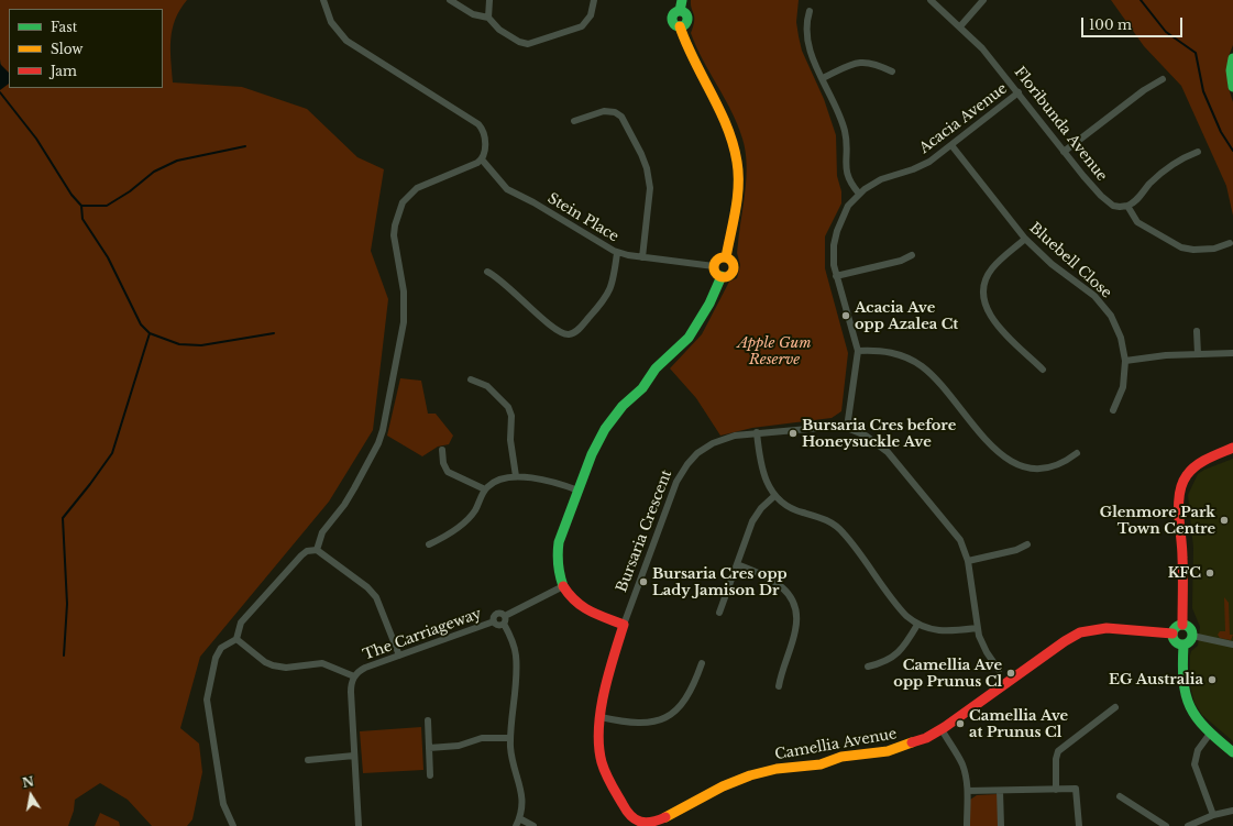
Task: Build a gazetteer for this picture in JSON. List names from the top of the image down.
{
  "streets": {
    "street": [
      "Acacia Avenue",
      "Floribunda Avenue",
      "Stein Place",
      "Bluebell Close",
      "Bursaria Crescent",
      "The Carriageway",
      "Camellia Avenue"
    ]
  },
  "crossings": [
    ["Acacia Avenue", "Floribunda Avenue"],
    ["Acacia Avenue", "Bluebell Close"],
    ["Acacia Avenue", "Bursaria Crescent"],
    ["Bursaria Crescent", "Camellia Avenue"]
  ],
  "parks": ["Apple Gum Reserve"],
  "places": [
    "Acacia Ave opp Azalea Ct",
    "Bursaria Cres before Honeysuckle Ave",
    "Glenmore Park Town Centre",
    "KFC",
    "Bursaria Cres opp Lady Jamison Dr",
    "Camellia Ave opp Prunus Cl",
    "EG Australia",
    "Camellia Ave at Prunus Cl"
  ],
  "legend": ["Fast", "Slow", "Jam"],
  "scale_bar": "100 m",
  "north": "top"
}
